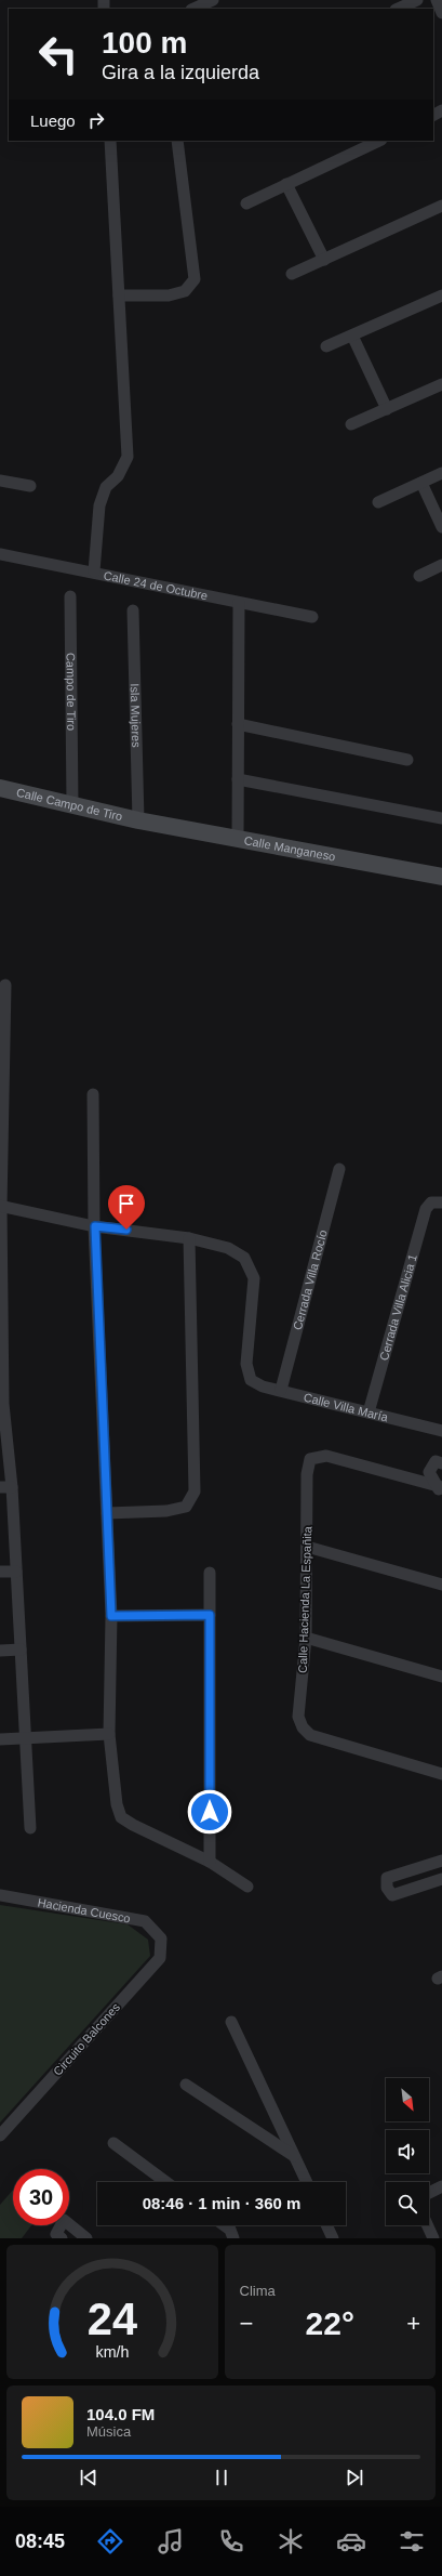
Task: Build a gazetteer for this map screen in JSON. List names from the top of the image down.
{
  "streets": {
    "street": [
      "Calle 24 de Octubre",
      "Campo de Tiro",
      "Isla Mujeres",
      "Calle Campo de Tiro",
      "Calle Manganeso",
      "Cerrada Villa Rocío",
      "Cerrada Villa Alicia 1",
      "Calle Villa María",
      "Calle Hacienda La Españita",
      "Hacienda Cuesco",
      "Circuito Balcones"
    ]
  },
  "crossings": [
    ["Campo de Tiro", "Calle Campo de Tiro"],
    ["Isla Mujeres", "Calle Campo de Tiro"],
    ["Isla Mujeres", "Calle Manganeso"],
    ["Calle Campo de Tiro", "Calle Manganeso"],
    ["Cerrada Villa Rocío", "Calle Villa María"],
    ["Cerrada Villa Alicia 1", "Calle Villa María"],
    ["Hacienda Cuesco", "Circuito Balcones"]
  ],
  "north": "bottom right",
  "page": {
    "turn": ["100 m", "Gira a la izquierda"],
    "then": "Luego",
    "limit": "30",
    "trip": "08:46 · 1 min · 360 m",
    "tile": "Clima",
    "heat": ["−", "22°", "+"],
    "song": ["104.0 FM", "Música"],
    "tabs": "08:45",
    "gauge": ["24", "km/h"]
  }
}
